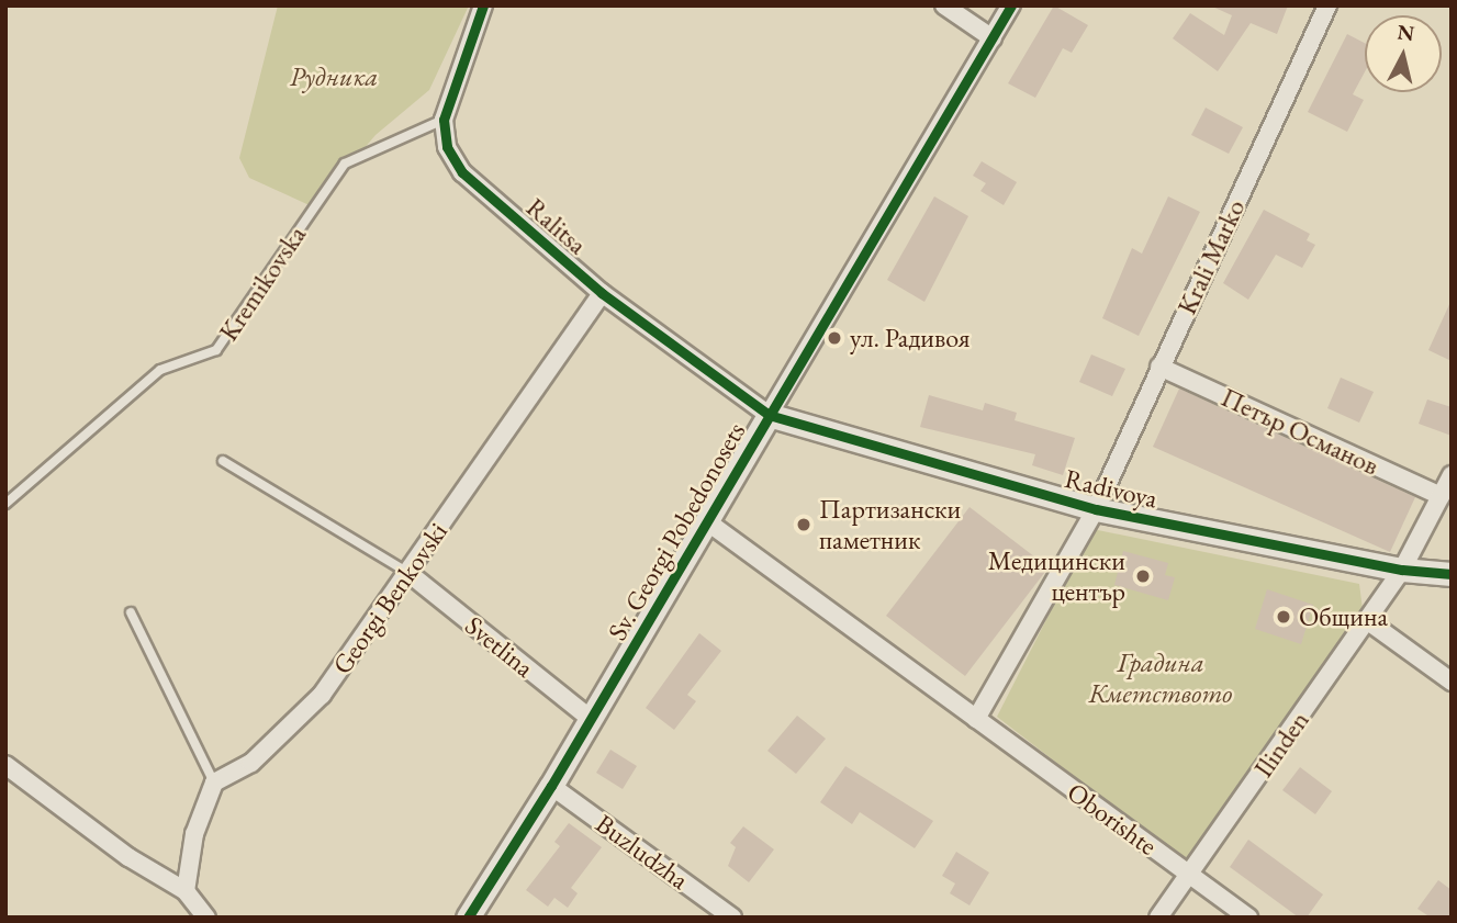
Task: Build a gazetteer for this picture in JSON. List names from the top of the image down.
{
  "streets": {
    "street": [
      "Ralitsa",
      "Krali Marko",
      "Петър Османов",
      "Radivoya",
      "Sv. Georgi Pobedonosets",
      "Georgi Benkovski",
      "Svetlina",
      "Ilinden",
      "Oborishte",
      "Buzludzha"
    ],
    "lane": ["Kremikovska"]
  },
  "crossings": [
    ["Ralitsa", "Kremikovska"],
    ["Ralitsa", "Radivoya"],
    ["Ralitsa", "Sv. Georgi Pobedonosets"],
    ["Ralitsa", "Georgi Benkovski"],
    ["Krali Marko", "Петър Османов"],
    ["Krali Marko", "Radivoya"],
    ["Петър Османов", "Ilinden"],
    ["Radivoya", "Sv. Georgi Pobedonosets"],
    ["Radivoya", "Ilinden"],
    ["Sv. Georgi Pobedonosets", "Svetlina"],
    ["Sv. Georgi Pobedonosets", "Oborishte"],
    ["Sv. Georgi Pobedonosets", "Buzludzha"],
    ["Georgi Benkovski", "Svetlina"],
    ["Ilinden", "Oborishte"]
  ],
  "parks": ["Рудника", "Градина Кметството"],
  "places": [
    "ул. Радивоя",
    "Партизански паметник",
    "Медицински център",
    "Община"
  ],
  "north": "top"
}
